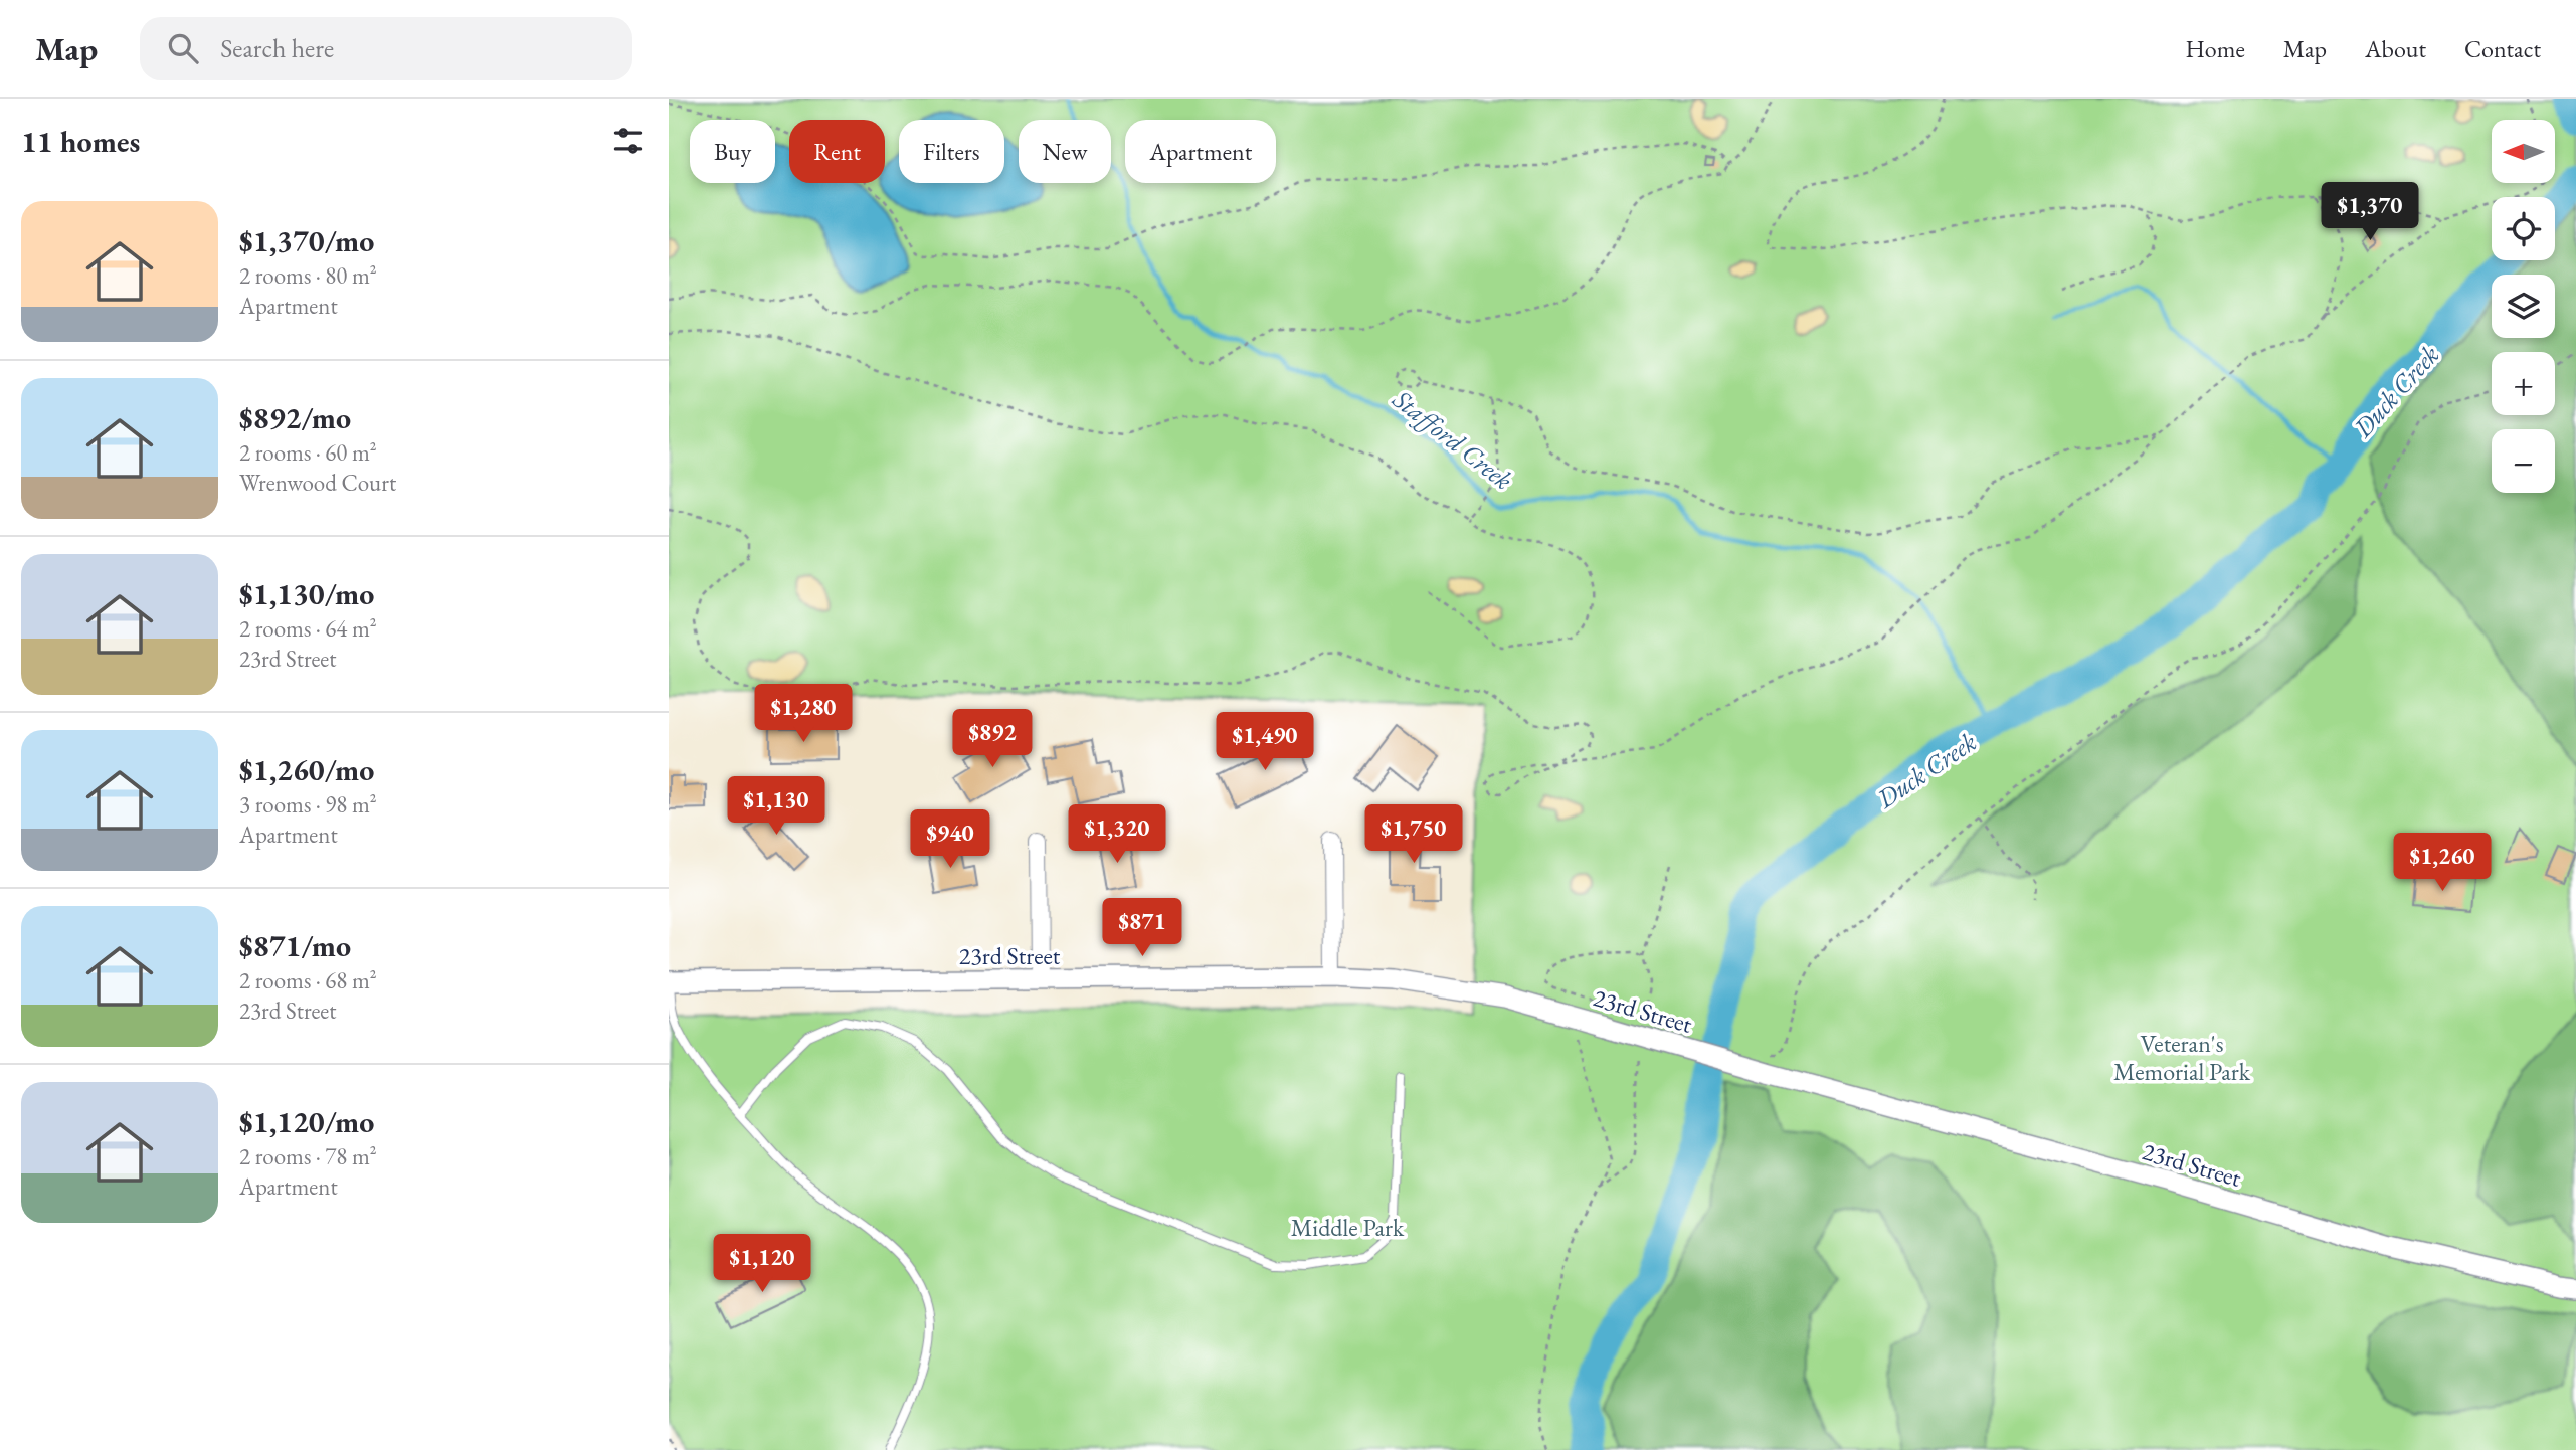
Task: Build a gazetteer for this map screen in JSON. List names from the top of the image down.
{
  "streets": {
    "street": ["23rd Street"]
  },
  "water": ["Duck Creek", "Stafford Creek"],
  "parks": ["Veteran's Memorial Park", "Middle Park"],
  "north": "left",
  "page": {
    "header": "Map",
    "search": "Search here",
    "nav": [
      "Home",
      "Map",
      "About",
      "Contact"
    ],
    "heading": "11 homes",
    "map_buttons": ["+", "−"],
    "chip": [
      "Buy",
      "Rent",
      "Filters",
      "New",
      "Apartment"
    ],
    "price": [
      "$1,370",
      "$1,280",
      "$892",
      "$1,490",
      "$1,130",
      "$1,320",
      "$1,750",
      "$940",
      "$1,260",
      "$871",
      "$1,120"
    ],
    "list": [
      {
        "name": "$1,370/mo",
        "note": "2 rooms · 80 m² · Apartment"
      },
      {
        "name": "$892/mo",
        "note": "2 rooms · 60 m² · Wrenwood Court"
      },
      {
        "name": "$1,130/mo",
        "note": "2 rooms · 64 m² · 23rd Street"
      },
      {
        "name": "$1,260/mo",
        "note": "3 rooms · 98 m² · Apartment"
      },
      {
        "name": "$871/mo",
        "note": "2 rooms · 68 m² · 23rd Street"
      },
      {
        "name": "$1,120/mo",
        "note": "2 rooms · 78 m² · Apartment"
      }
    ]
  }
}
